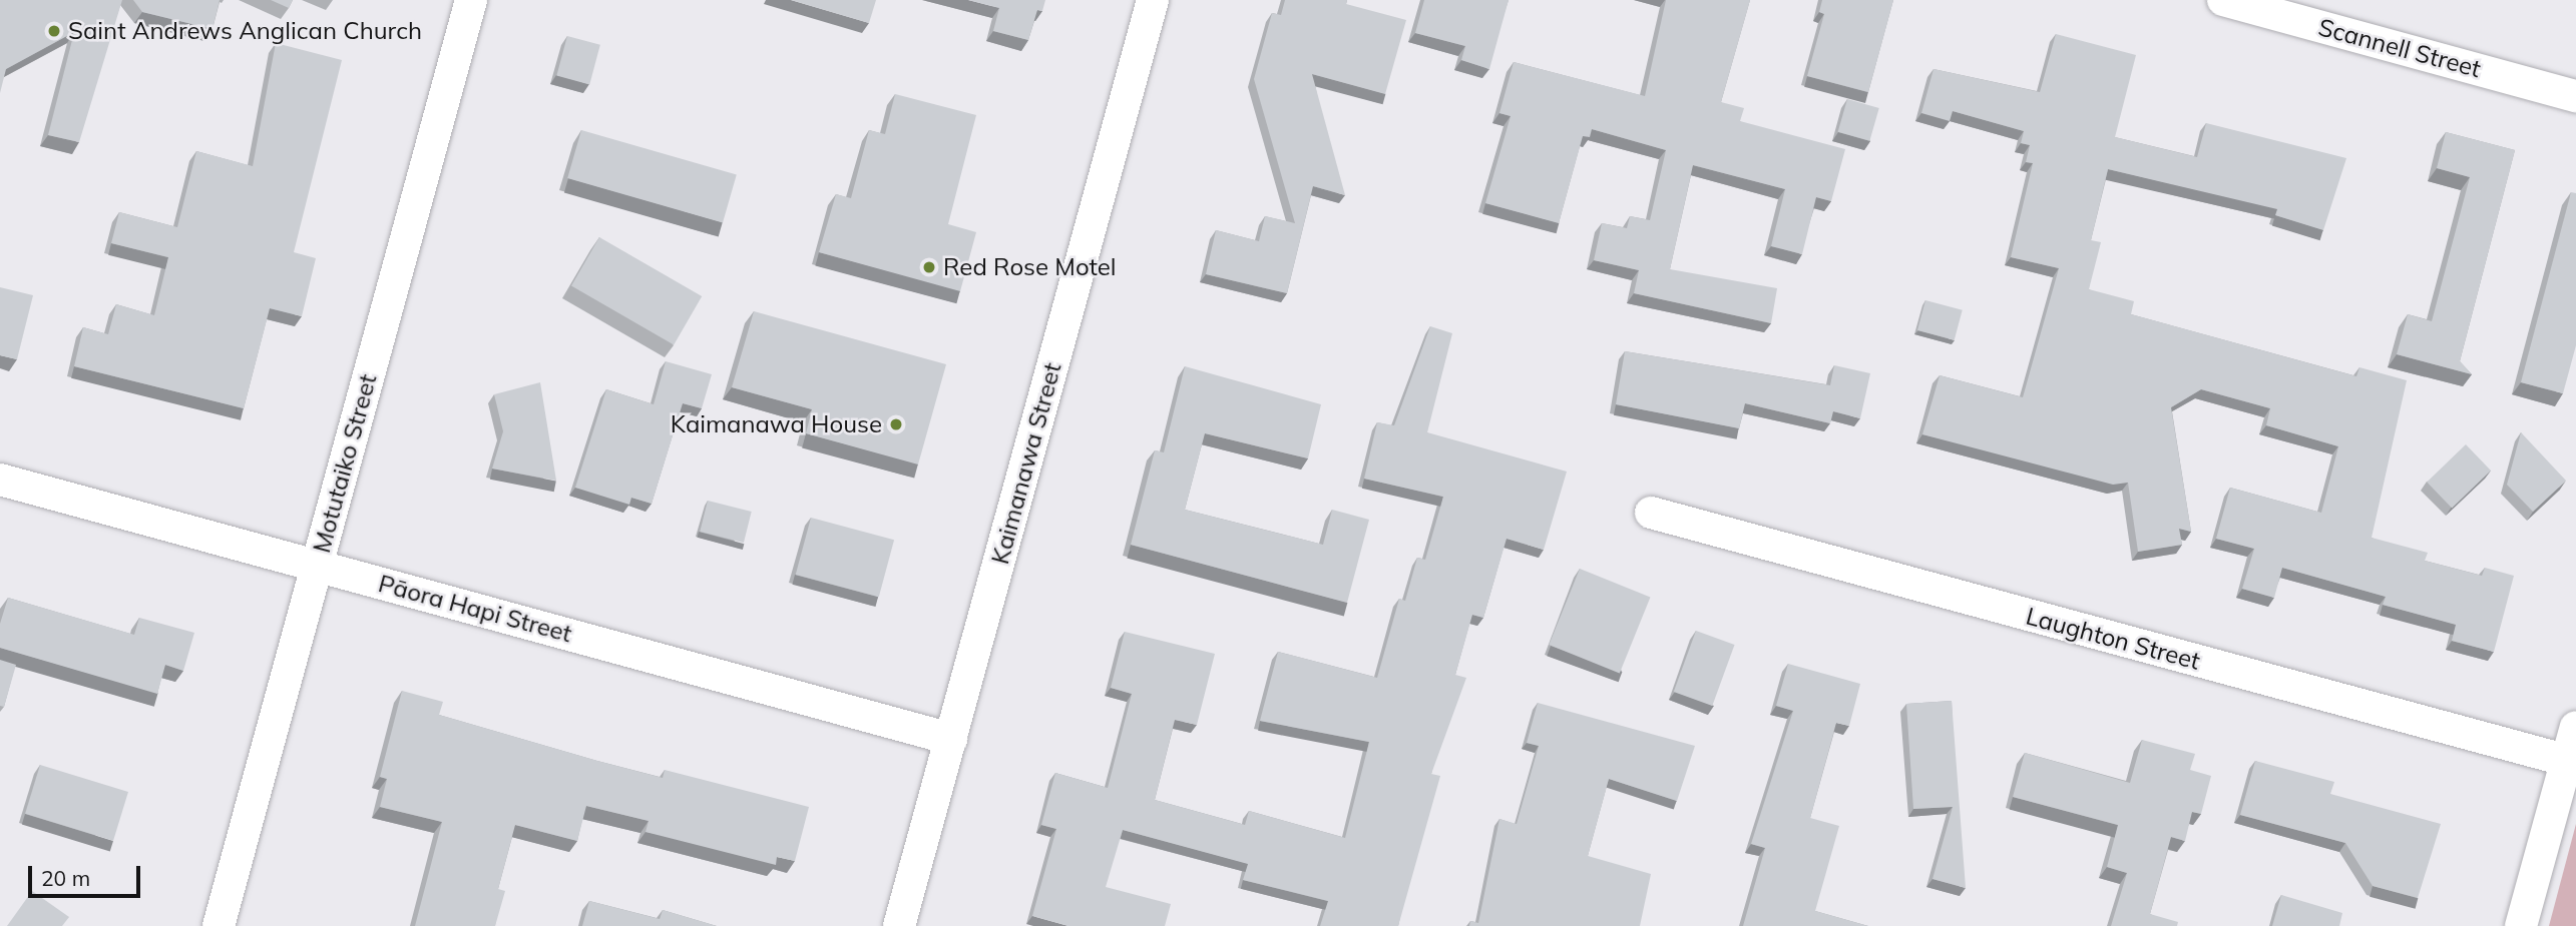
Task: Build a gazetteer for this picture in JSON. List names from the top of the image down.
{
  "streets": {
    "street": [
      "Scannell Street",
      "Motutaiko Street",
      "Kaimanawa Street",
      "Pāora Hapi Street",
      "Laughton Street"
    ]
  },
  "crossings": [
    ["Motutaiko Street", "Pāora Hapi Street"],
    ["Kaimanawa Street", "Pāora Hapi Street"]
  ],
  "places": ["Saint Andrews Anglican Church", "Red Rose Motel", "Kaimanawa House"],
  "scale_bar": "20 m"
}
